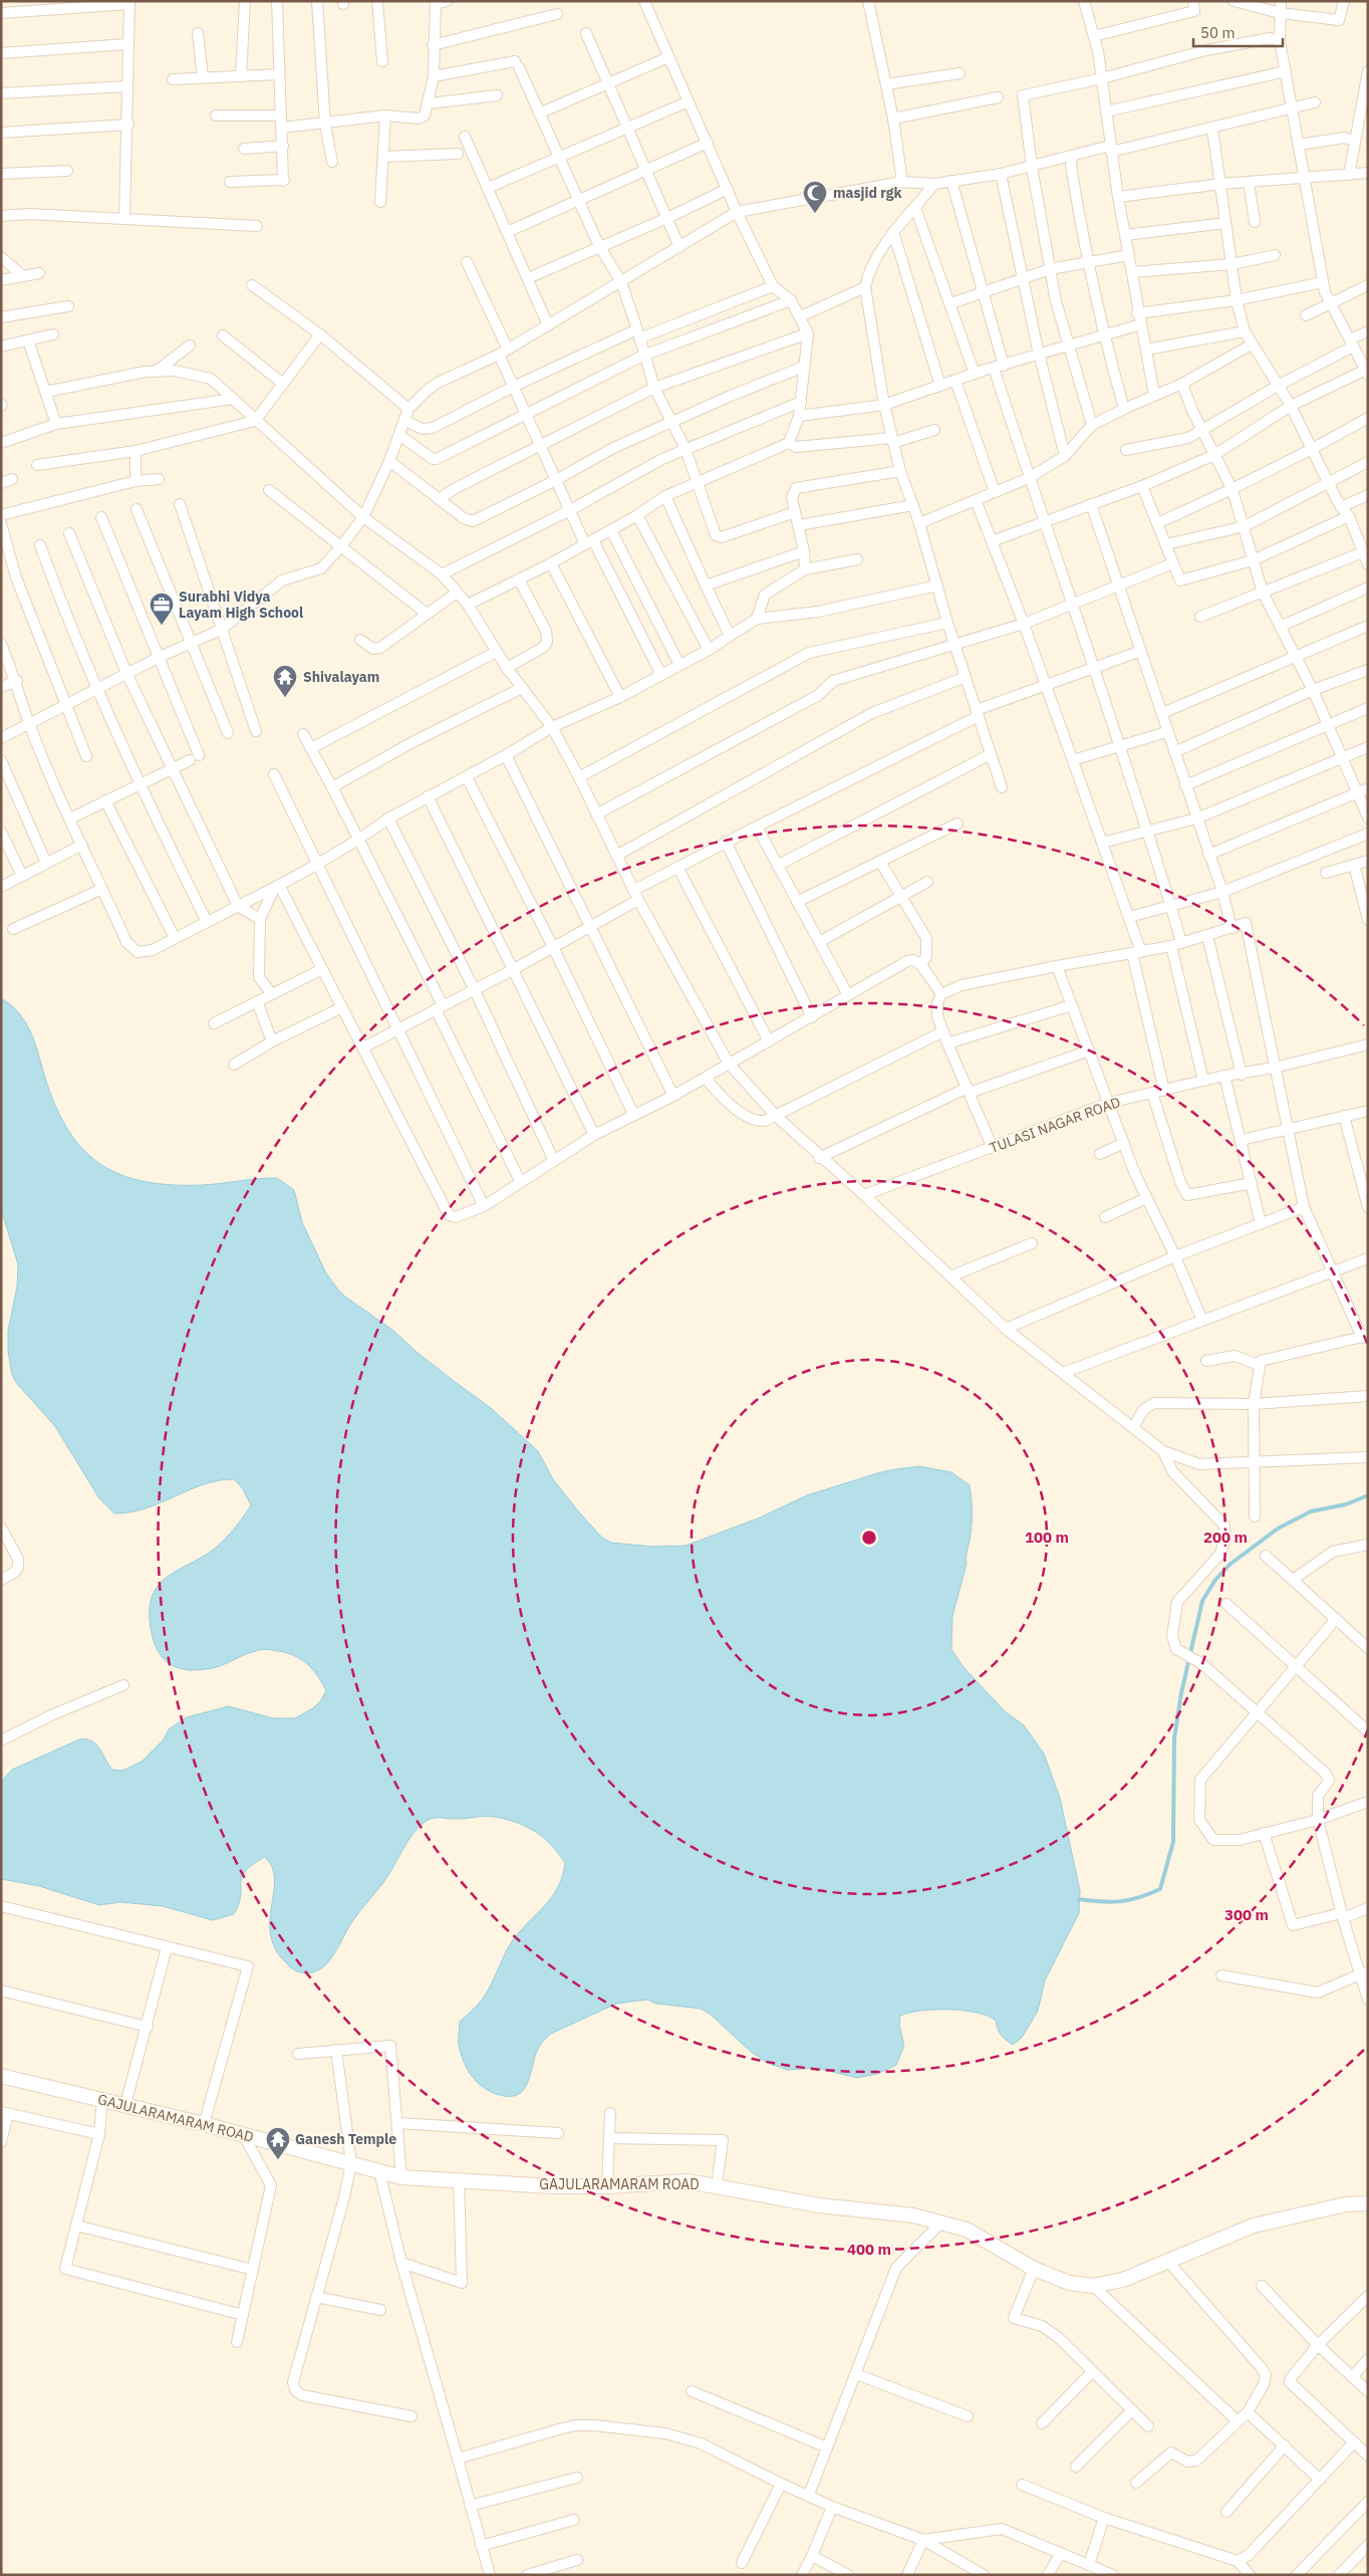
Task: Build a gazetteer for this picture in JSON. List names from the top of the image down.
{
  "streets": {
    "main road": ["GAJULARAMARAM ROAD"],
    "street": ["TULASI NAGAR ROAD"]
  },
  "places": {
    "mosque": ["masjid rgk"],
    "office": ["Surabhi Vidya Layam High School"],
    "temple": ["Shivalayam", "Ganesh Temple"]
  },
  "scale_bar": "50 m",
  "rings": [
    "100 m",
    "200 m",
    "300 m",
    "400 m"
  ]
}
